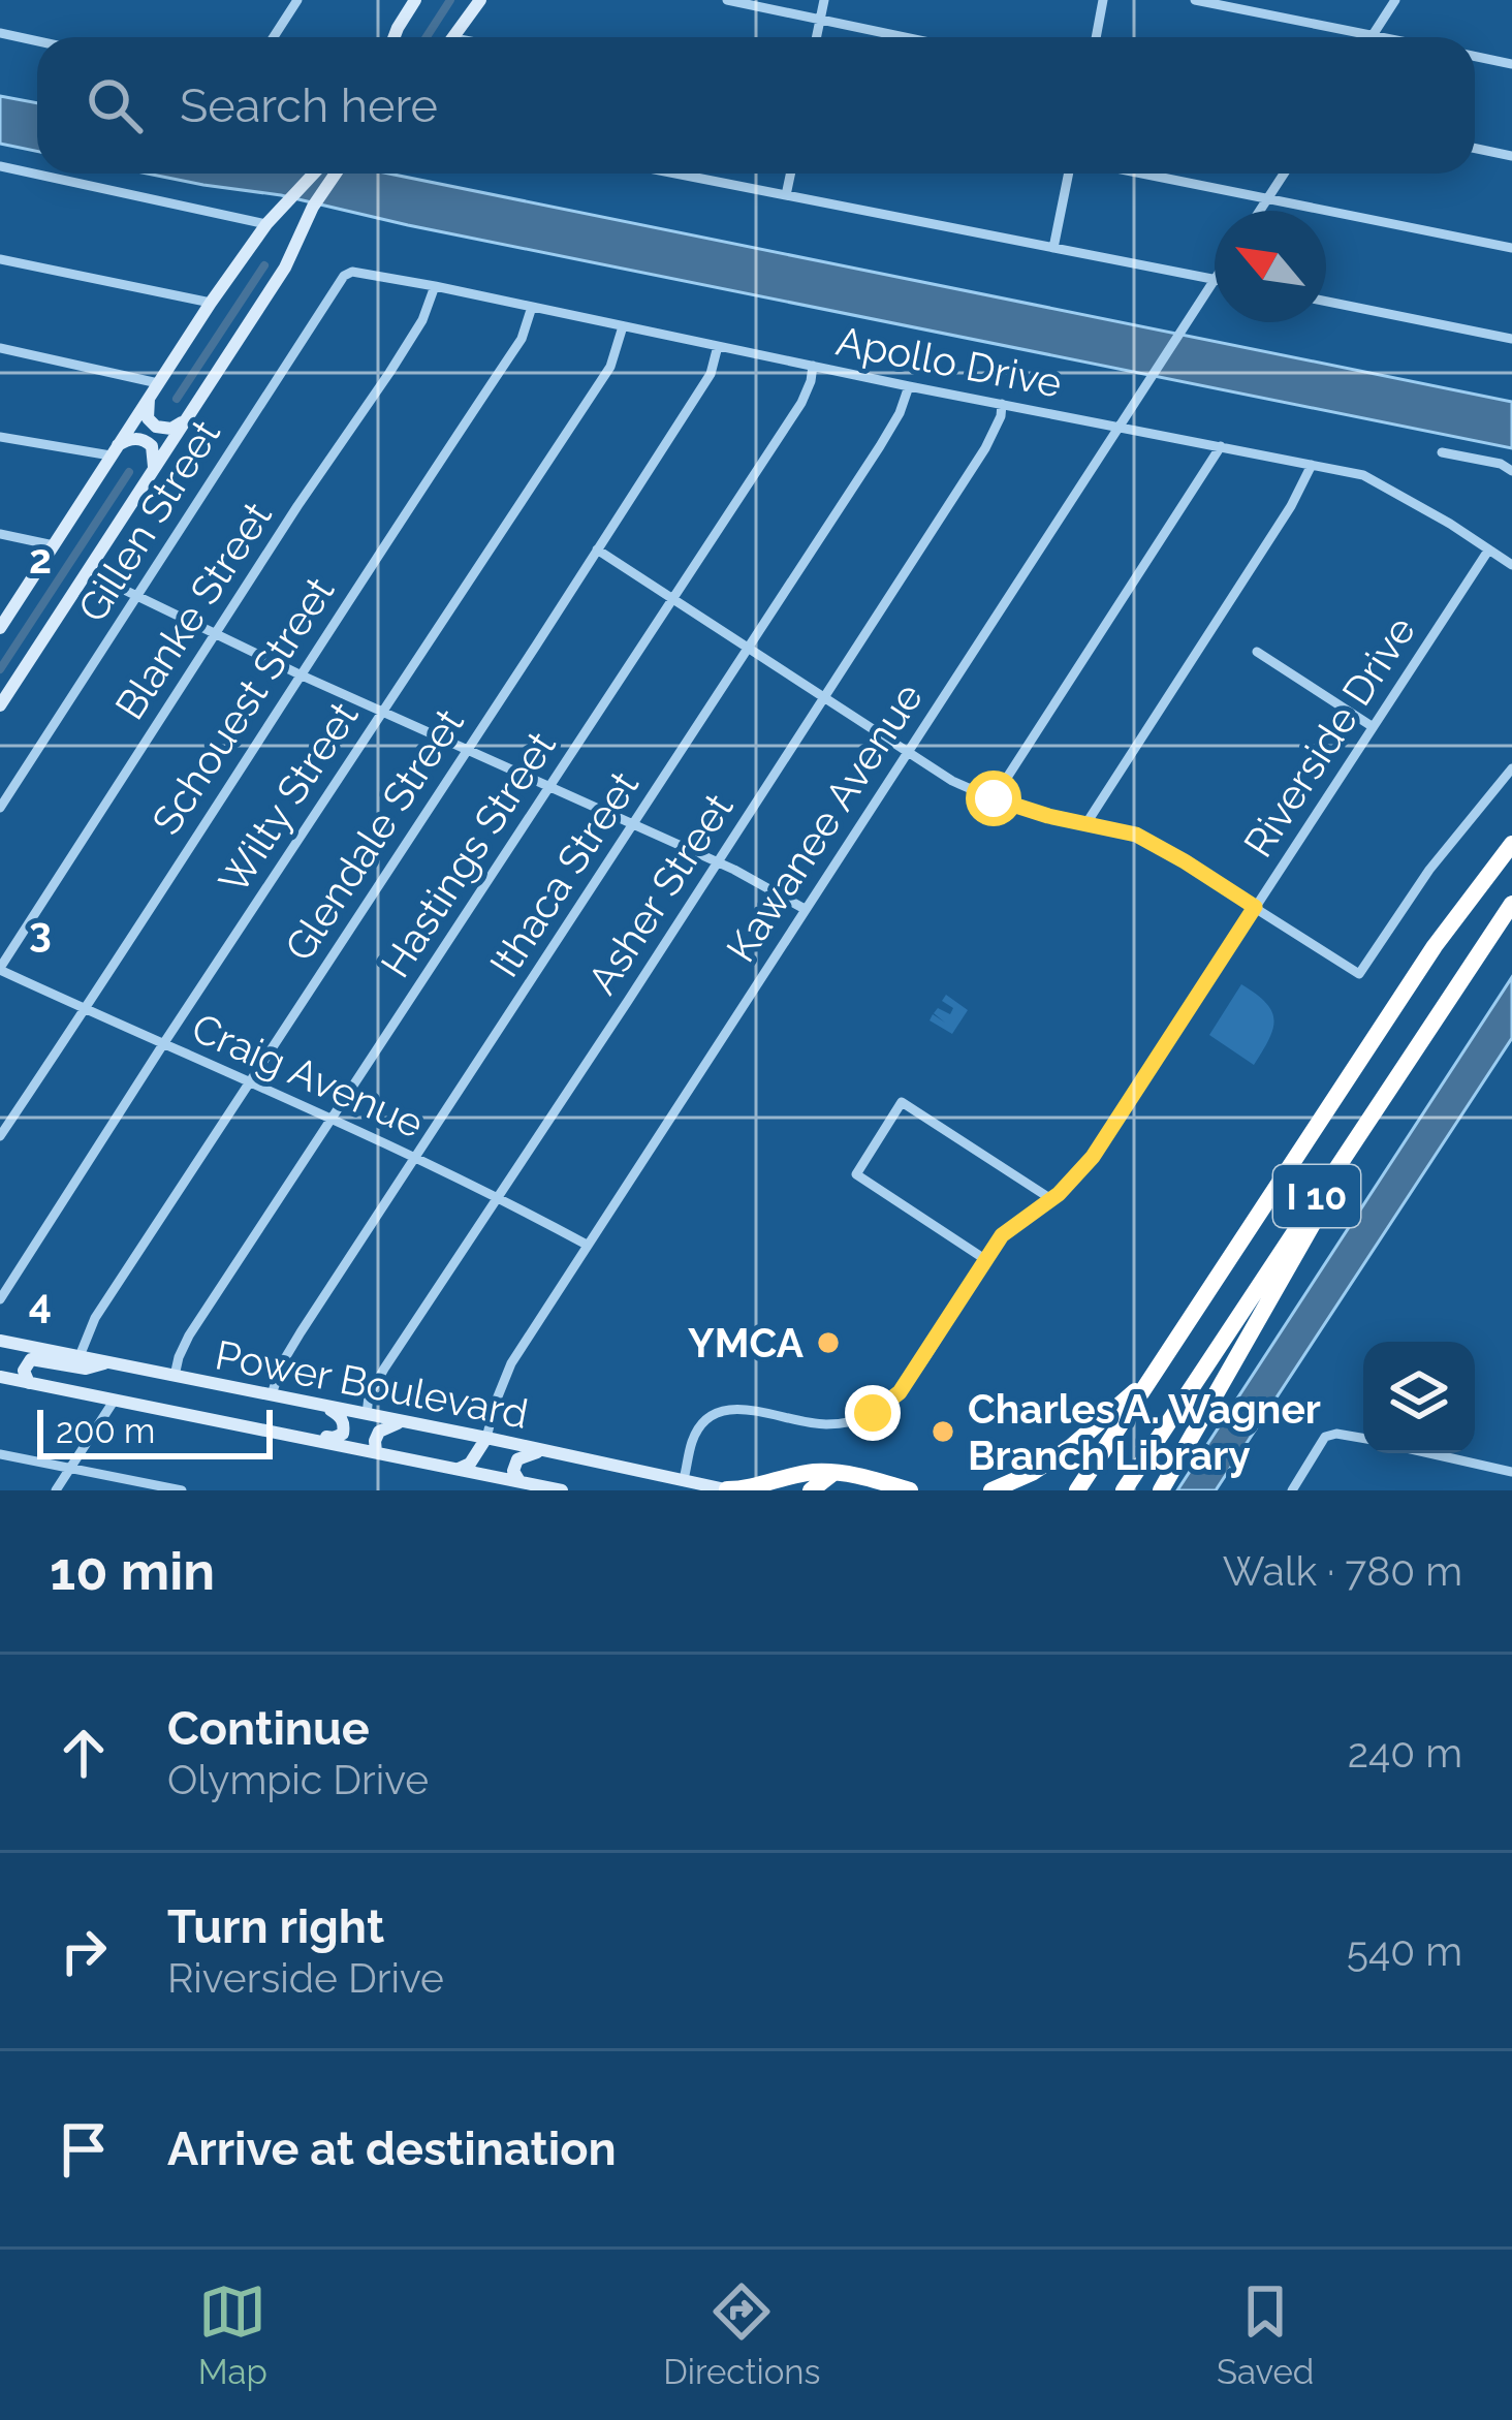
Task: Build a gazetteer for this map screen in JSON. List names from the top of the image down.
{
  "streets": {
    "highway": ["I 10"],
    "main road": ["Power Boulevard"],
    "street": [
      "Apollo Drive",
      "Gillen Street",
      "Blanke Street",
      "Schouest Street",
      "Riverside Drive",
      "Wilty Street",
      "Kawanee Avenue",
      "Glendale Street",
      "Hastings Street",
      "Ithaca Street",
      "Asher Street",
      "Craig Avenue"
    ]
  },
  "crossings": [
    ["Apollo Drive", "Gillen Street"],
    ["Apollo Drive", "Blanke Street"],
    ["Apollo Drive", "Schouest Street"],
    ["Apollo Drive", "Riverside Drive"],
    ["Apollo Drive", "Wilty Street"],
    ["Apollo Drive", "Kawanee Avenue"],
    ["Apollo Drive", "Glendale Street"],
    ["Apollo Drive", "Hastings Street"],
    ["Apollo Drive", "Ithaca Street"],
    ["Apollo Drive", "Asher Street"],
    ["Blanke Street", "Craig Avenue"],
    ["Schouest Street", "Craig Avenue"],
    ["Riverside Drive", "Power Boulevard"],
    ["Wilty Street", "Craig Avenue"],
    ["Kawanee Avenue", "Craig Avenue"],
    ["Kawanee Avenue", "Power Boulevard"],
    ["Glendale Street", "Craig Avenue"],
    ["Glendale Street", "Power Boulevard"],
    ["Hastings Street", "Craig Avenue"],
    ["Hastings Street", "Power Boulevard"],
    ["Ithaca Street", "Craig Avenue"],
    ["Ithaca Street", "Power Boulevard"],
    ["Asher Street", "Craig Avenue"],
    ["Asher Street", "Power Boulevard"]
  ],
  "places": ["YMCA", "Charles A. Wagner Branch Library"],
  "scale_bar": "200 m",
  "north": "top left",
  "page": {
    "search": "Search here",
    "scale": "200 m",
    "heading": ["10 min", "Walk · 780 m"],
    "list": [
      ["Continue", "Olympic Drive", "240 m"],
      ["Turn right", "Riverside Drive", "540 m"],
      "Arrive at destination"
    ],
    "nav": ["Map", "Directions", "Saved"]
  },
  "grid": {
    "rows": ["2", "3", "4"]
  }
}
